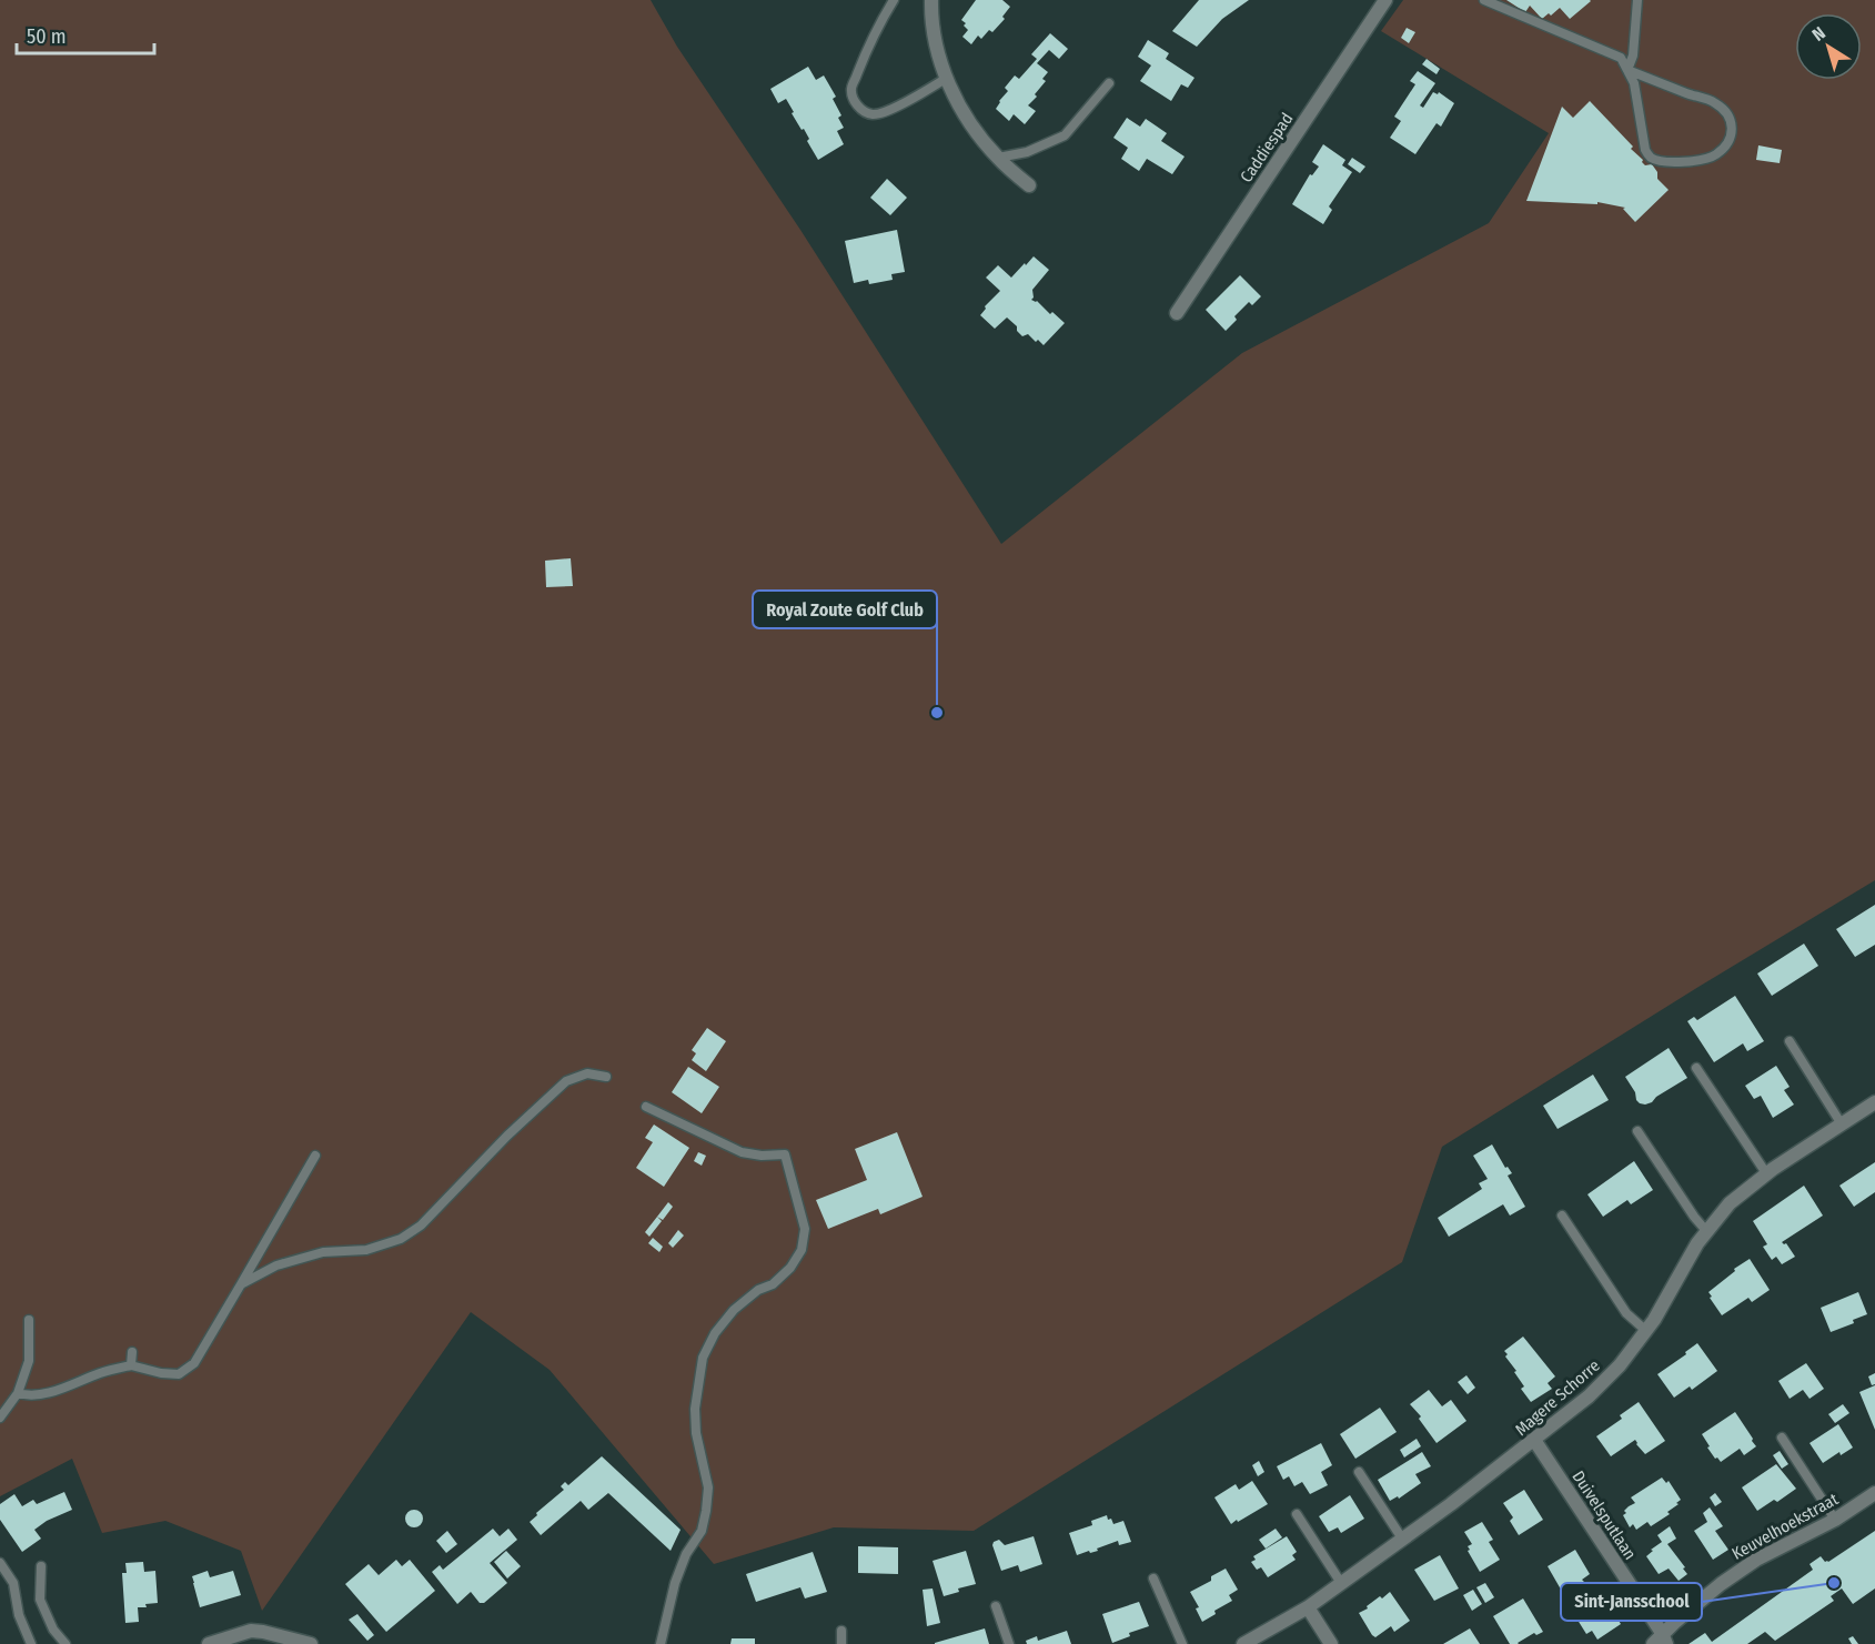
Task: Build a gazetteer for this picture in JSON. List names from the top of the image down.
{
  "streets": {
    "street": [
      "Caddiespad",
      "Magere Schorre",
      "Duivelsputlaan",
      "Keuvelhoekstraat"
    ]
  },
  "crossings": [
    ["Magere Schorre", "Duivelsputlaan"],
    ["Duivelsputlaan", "Keuvelhoekstraat"]
  ],
  "places": ["Royal Zoute Golf Club", "Sint-Jansschool"],
  "scale_bar": "50 m",
  "north": "top left"
}
